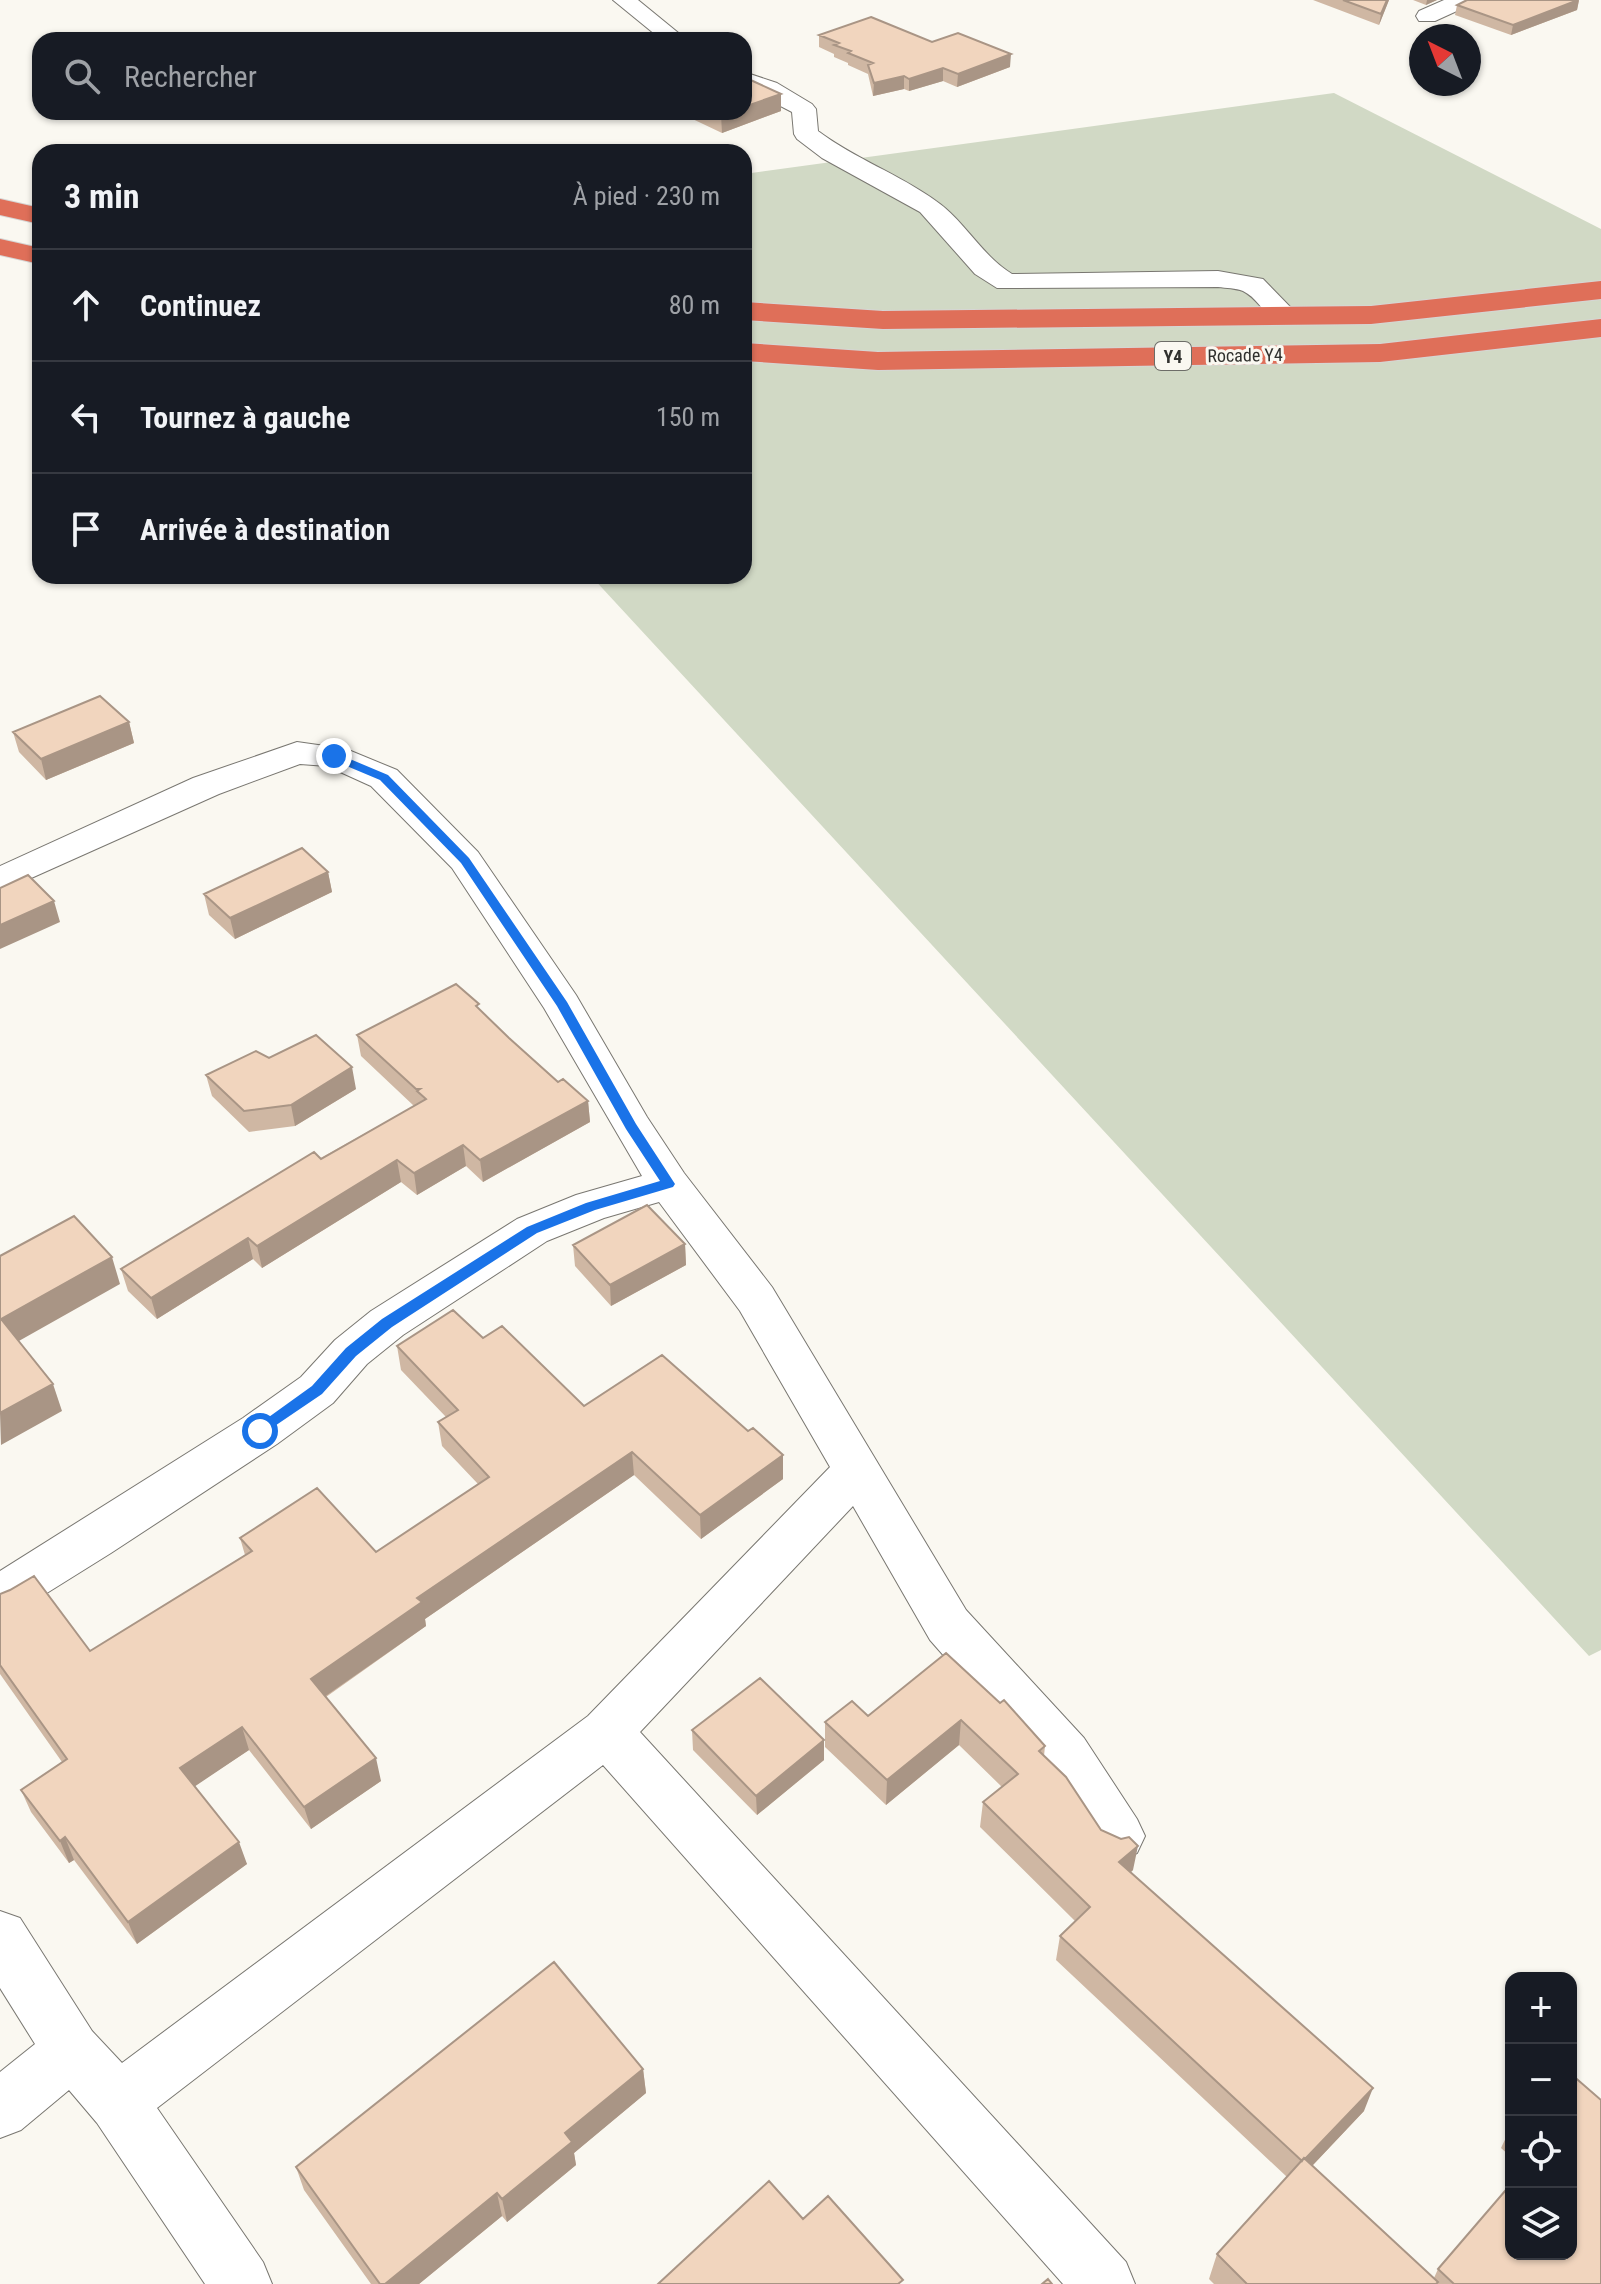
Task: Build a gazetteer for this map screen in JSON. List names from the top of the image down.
{
  "streets": {
    "highway": ["Rocade Y4", "Y4"]
  },
  "north": "top left",
  "page": {
    "search": "Rechercher",
    "heading": ["3 min", "À pied · 230 m"],
    "list": [
      ["Continuez", "80 m"],
      ["Tournez à gauche", "150 m"],
      "Arrivée à destination"
    ],
    "map_buttons": ["+", "−"]
  }
}
